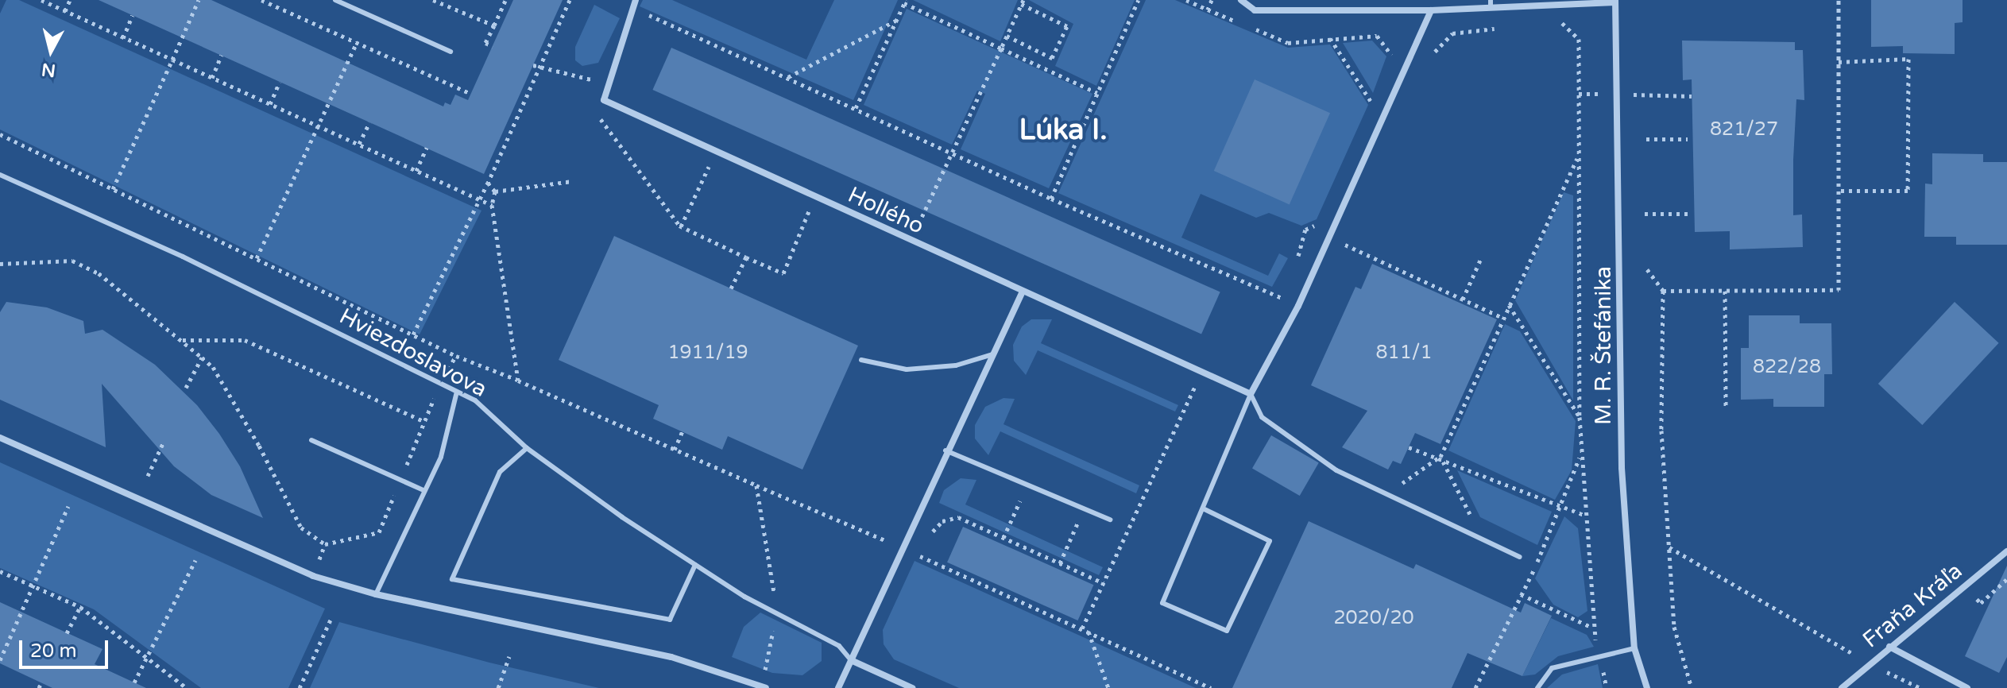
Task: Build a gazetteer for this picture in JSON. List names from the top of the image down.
{
  "streets": {
    "street": [
      "Hollého",
      "M. R. Štefánika",
      "Hviezdoslavova",
      "Fraňa Kráľa"
    ]
  },
  "districts": ["Lúka I."],
  "house_numbers": [
    "821/27",
    "1911/19",
    "811/1",
    "822/28",
    "2020/20"
  ],
  "scale_bar": "20 m",
  "north": "bottom"
}
